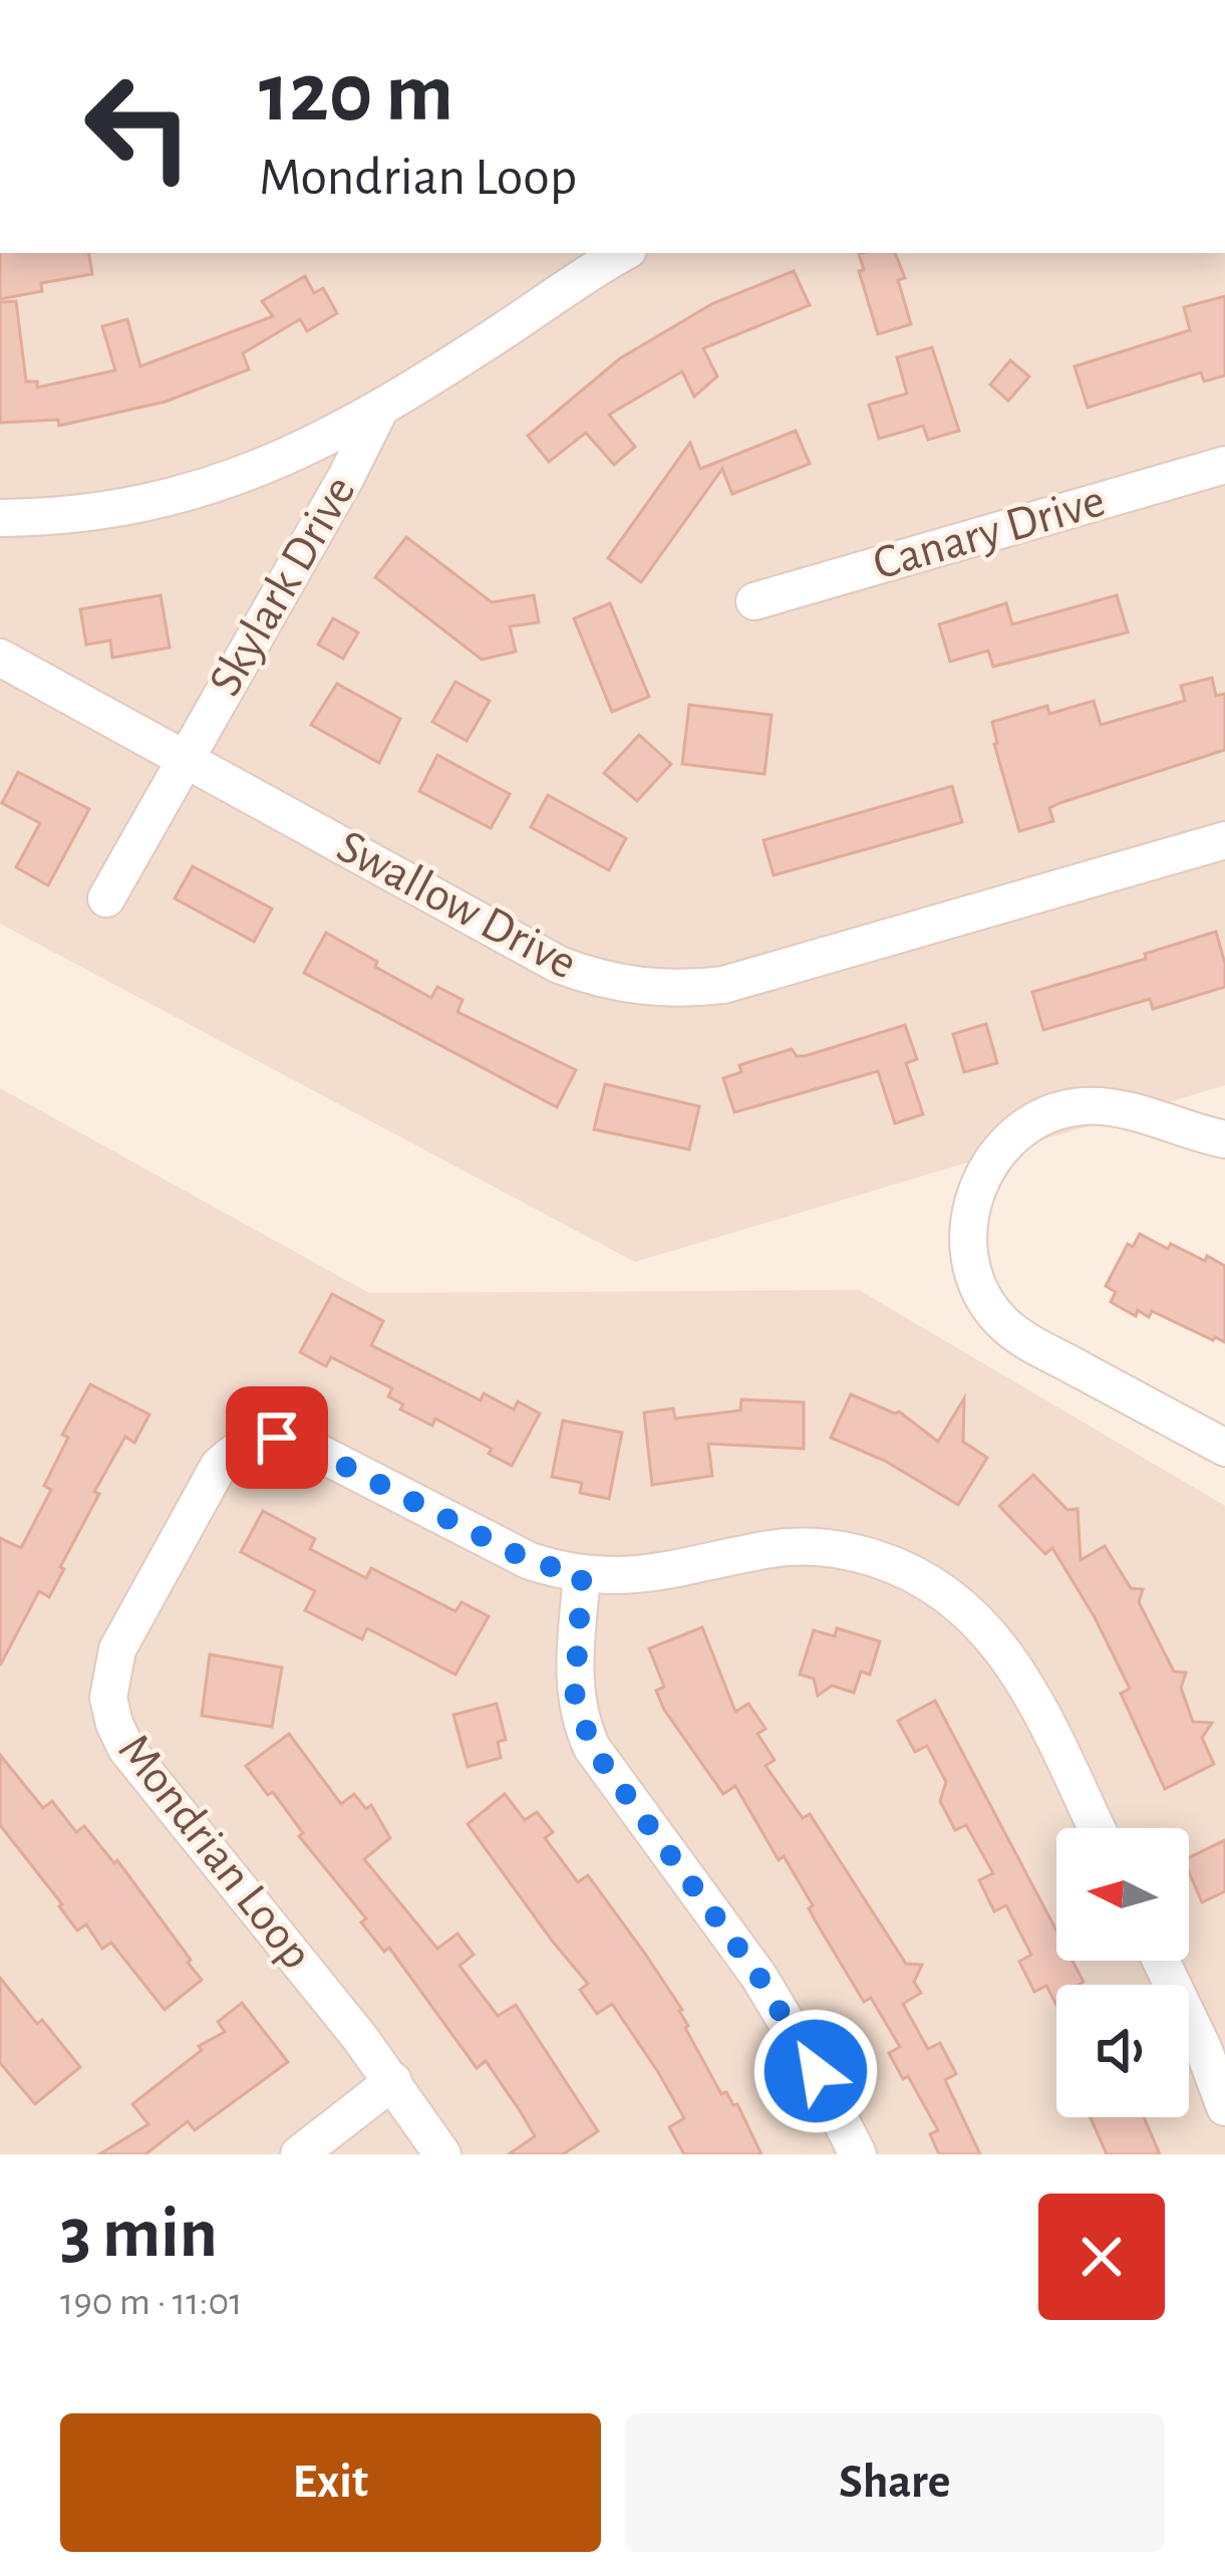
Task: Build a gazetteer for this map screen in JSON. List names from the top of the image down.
{
  "streets": {
    "street": [
      "Canary Drive",
      "Skylark Drive",
      "Swallow Drive",
      "Mondrian Loop"
    ]
  },
  "crossings": [
    ["Skylark Drive", "Swallow Drive"]
  ],
  "north": "left",
  "page": {
    "turn": ["120 m", "Mondrian Loop"],
    "heading": ["3 min", "190 m · 11:01"],
    "buttons": ["Exit", "Share"]
  }
}
